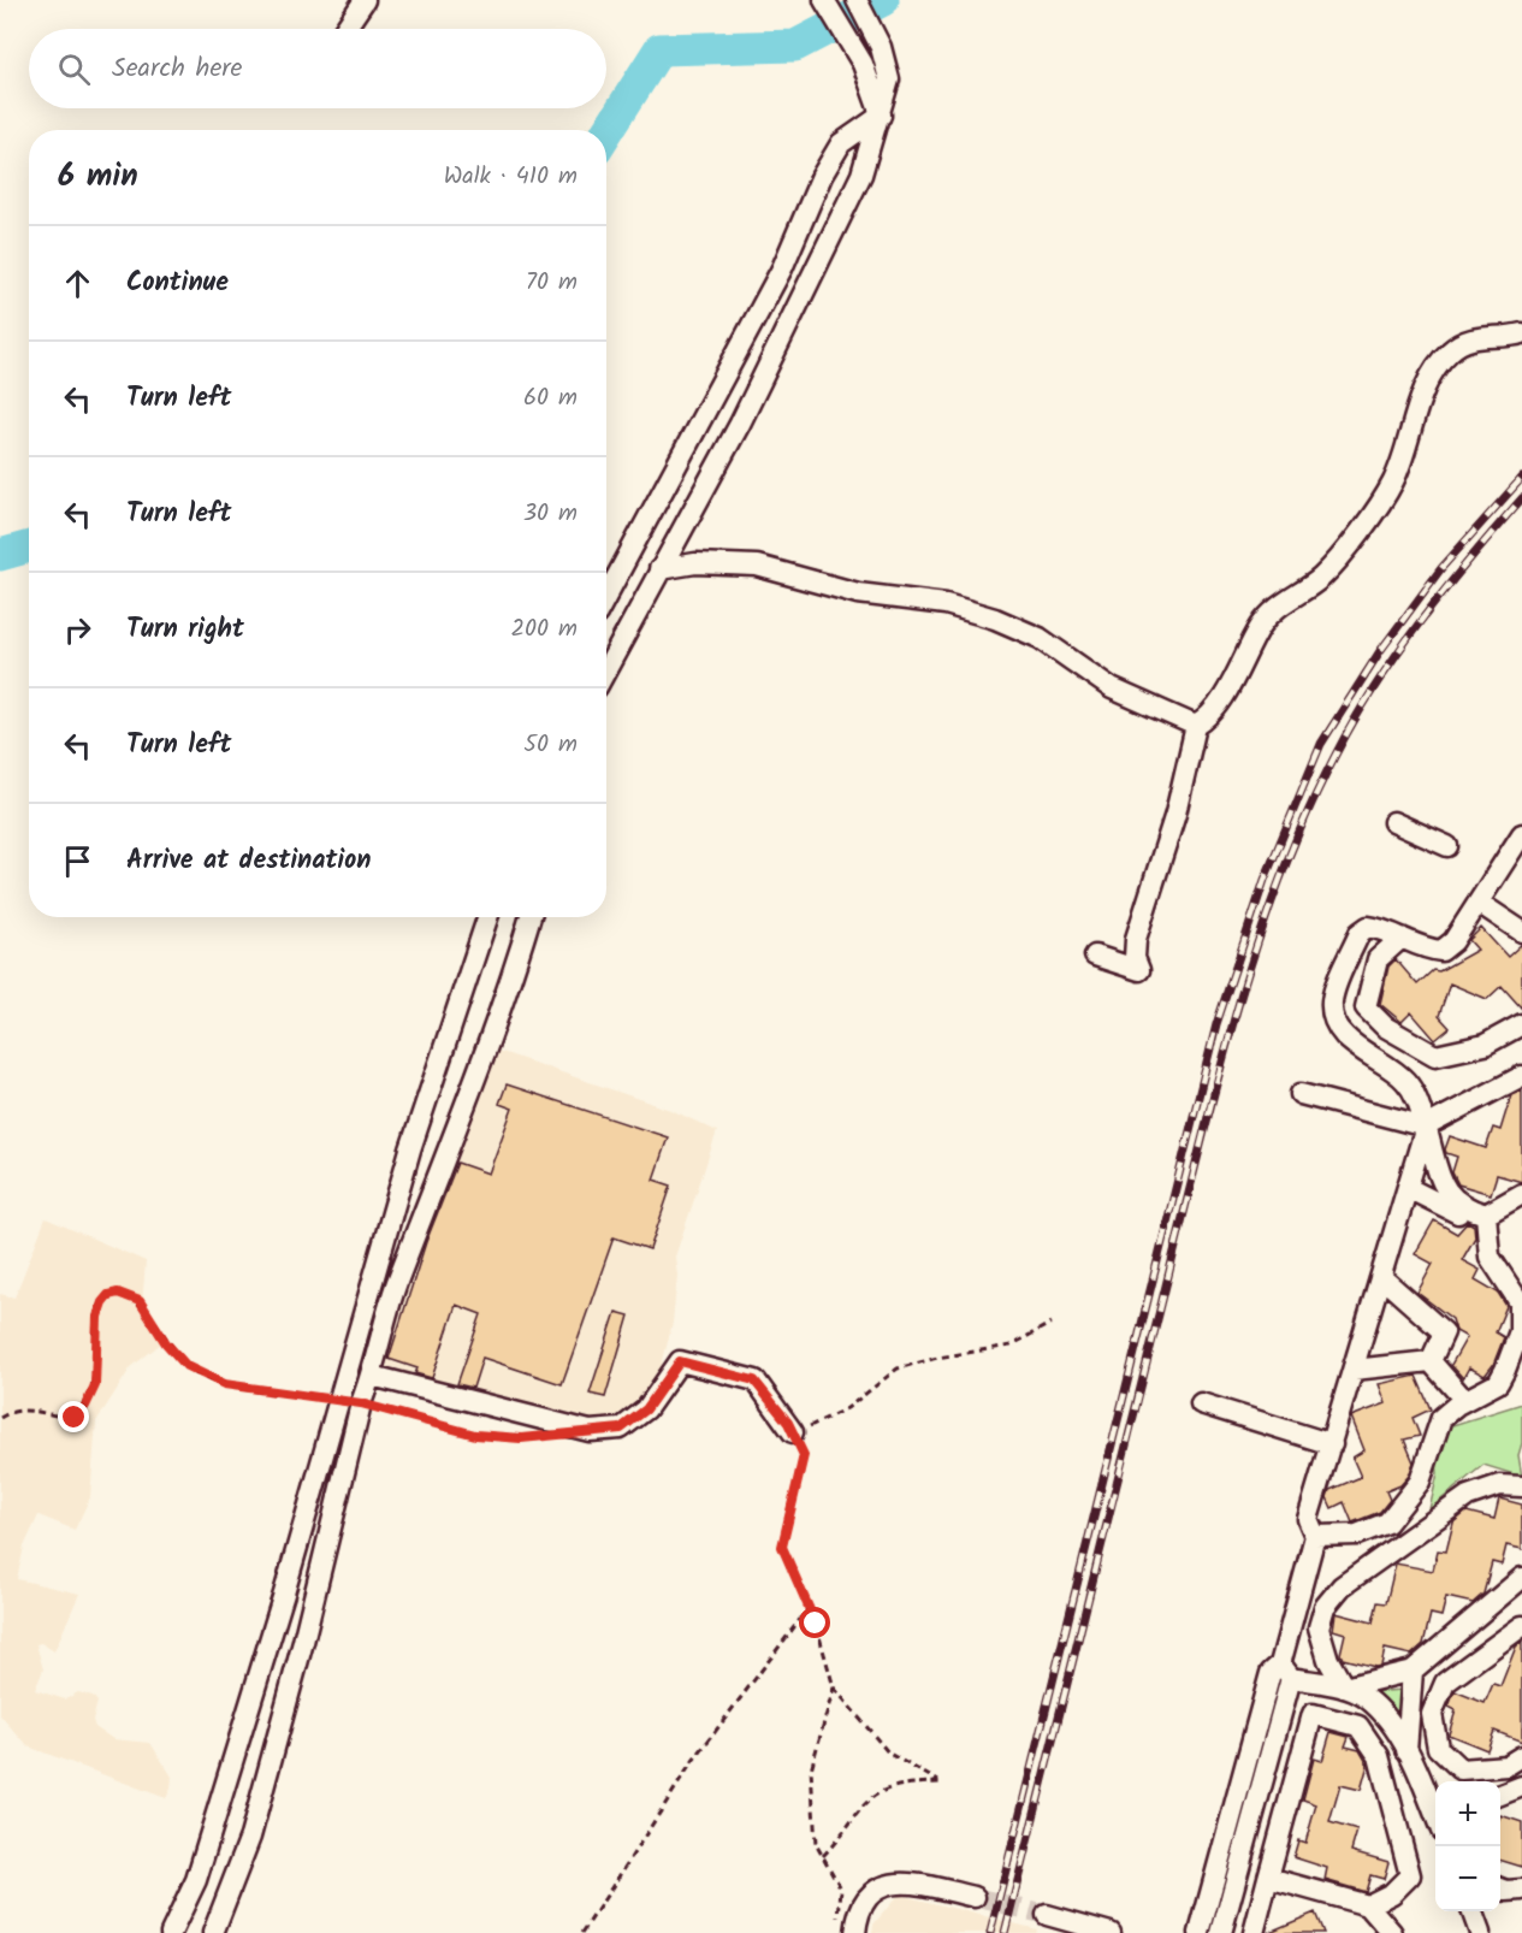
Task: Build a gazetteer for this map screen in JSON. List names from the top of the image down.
{
  "page": {
    "search": "Search here",
    "heading": ["6 min", "Walk · 410 m"],
    "list": [
      ["Continue", "70 m"],
      ["Turn left", "60 m"],
      ["Turn left", "30 m"],
      ["Turn right", "200 m"],
      ["Turn left", "50 m"],
      "Arrive at destination"
    ],
    "map_buttons": ["+", "−"]
  }
}
